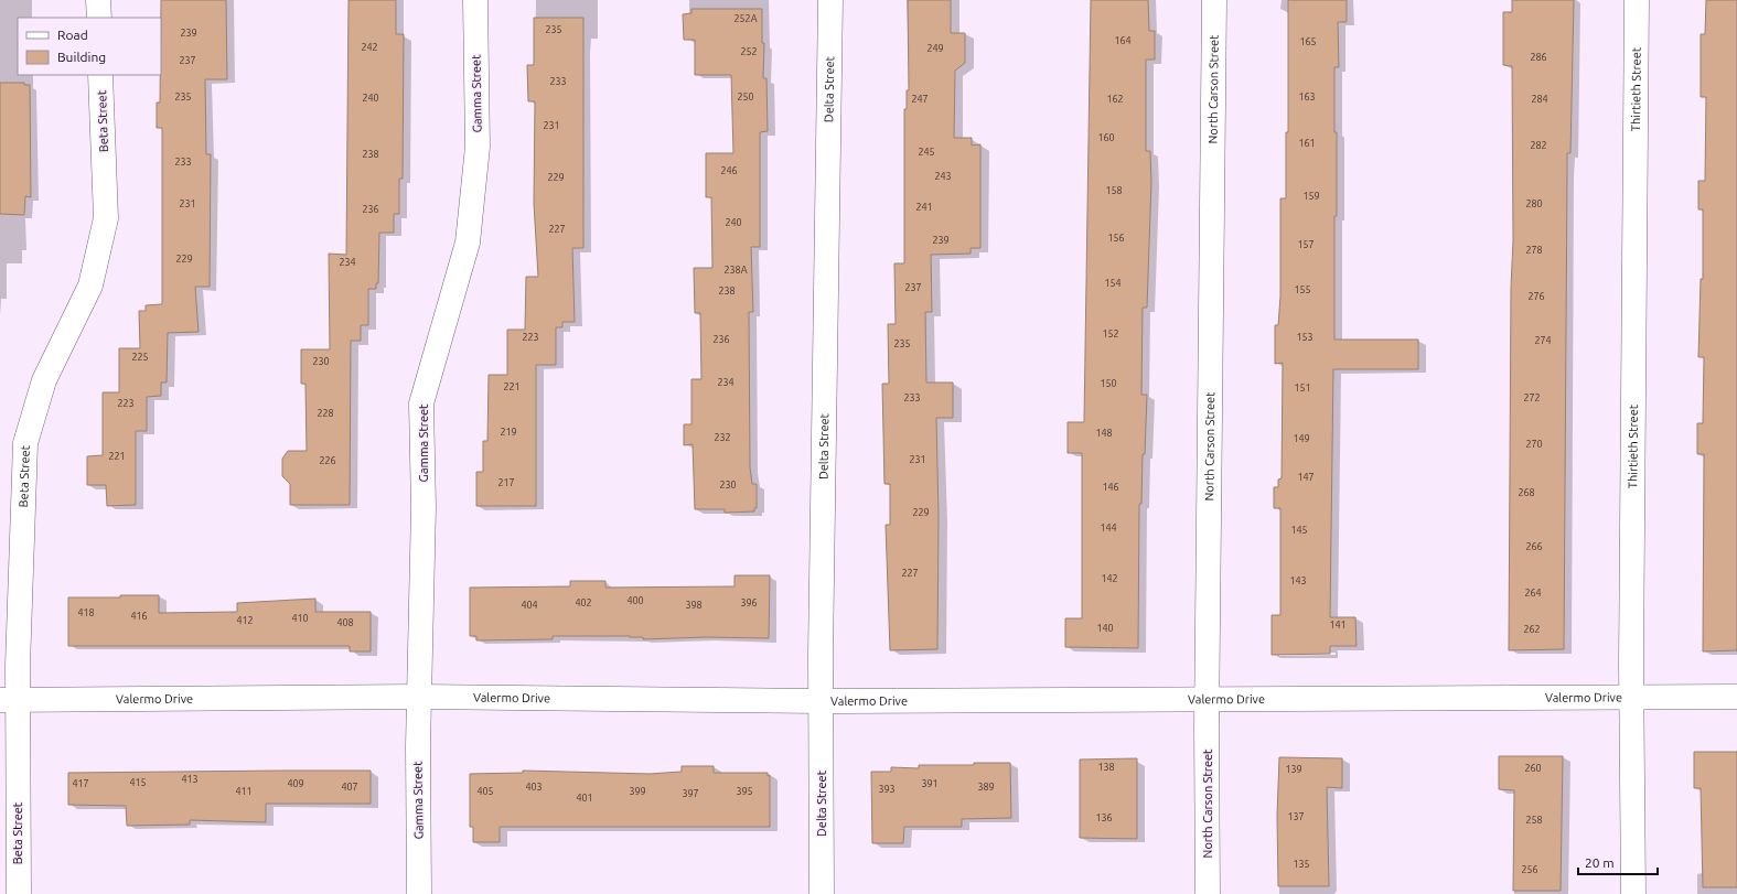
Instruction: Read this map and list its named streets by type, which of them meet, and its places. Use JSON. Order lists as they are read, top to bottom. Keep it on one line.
{"streets":{"street":["Delta Street","North Carson Street","Thirtieth Street","Gamma Street","Beta Street","Valermo Drive"]},"crossings":[["Delta Street","Valermo Drive"],["North Carson Street","Valermo Drive"],["Thirtieth Street","Valermo Drive"],["Gamma Street","Valermo Drive"],["Beta Street","Valermo Drive"]],"house_numbers":["252A","235","239","164","165","242","249","252","286","237","233","235","250","163","240","247","162","284","231","160","161","282","245","238","233","246","243","229","158","159","231","280","241","236","240","227","156","239","157","278","229","234","238A","154","237","155","238","276","152","223","153","236","274","235","225","230","234","150","221","151","233","272","223","228","219","148","232","149","270","221","231","226","147","217","230","146","268","229","144","145","266","227","142","143","264","400","402","396","404","398","418","416","410","412","408","141","140","262","138","260","139","413","415","417","409","391","407","403","389","393","411","405","399","395","397","401","137","136","258","135","256"],"legend":["Road","Building"],"scale_bar":"20 m"}
